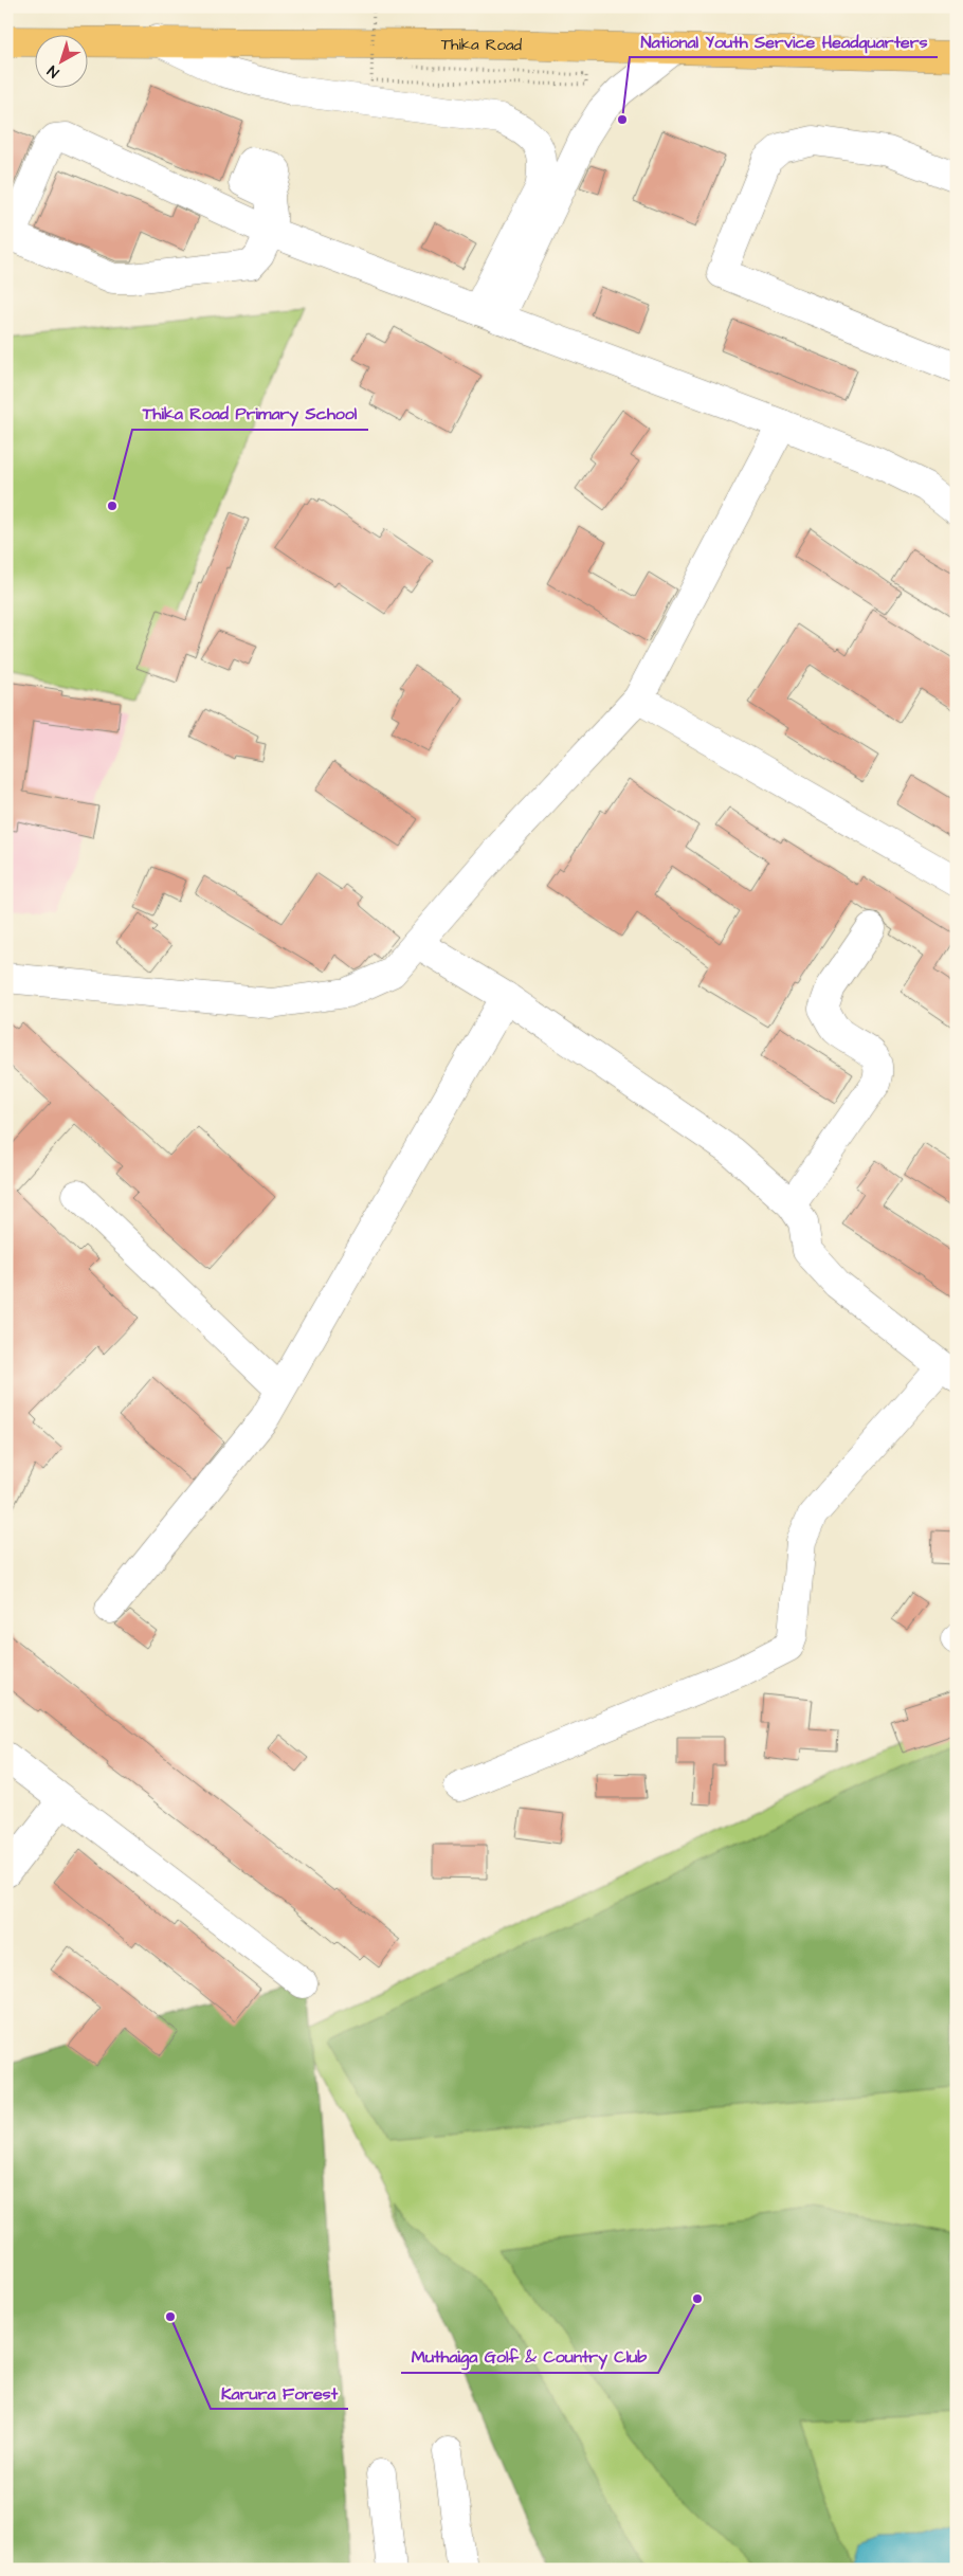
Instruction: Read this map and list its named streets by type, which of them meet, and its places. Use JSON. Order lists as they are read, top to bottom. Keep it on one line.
{"streets":{"main road":["Thika Road"]},"places":["National Youth Service Headquarters","Thika Road Primary School","Muthaiga Golf & Country Club","Karura Forest"],"north":"bottom left"}
